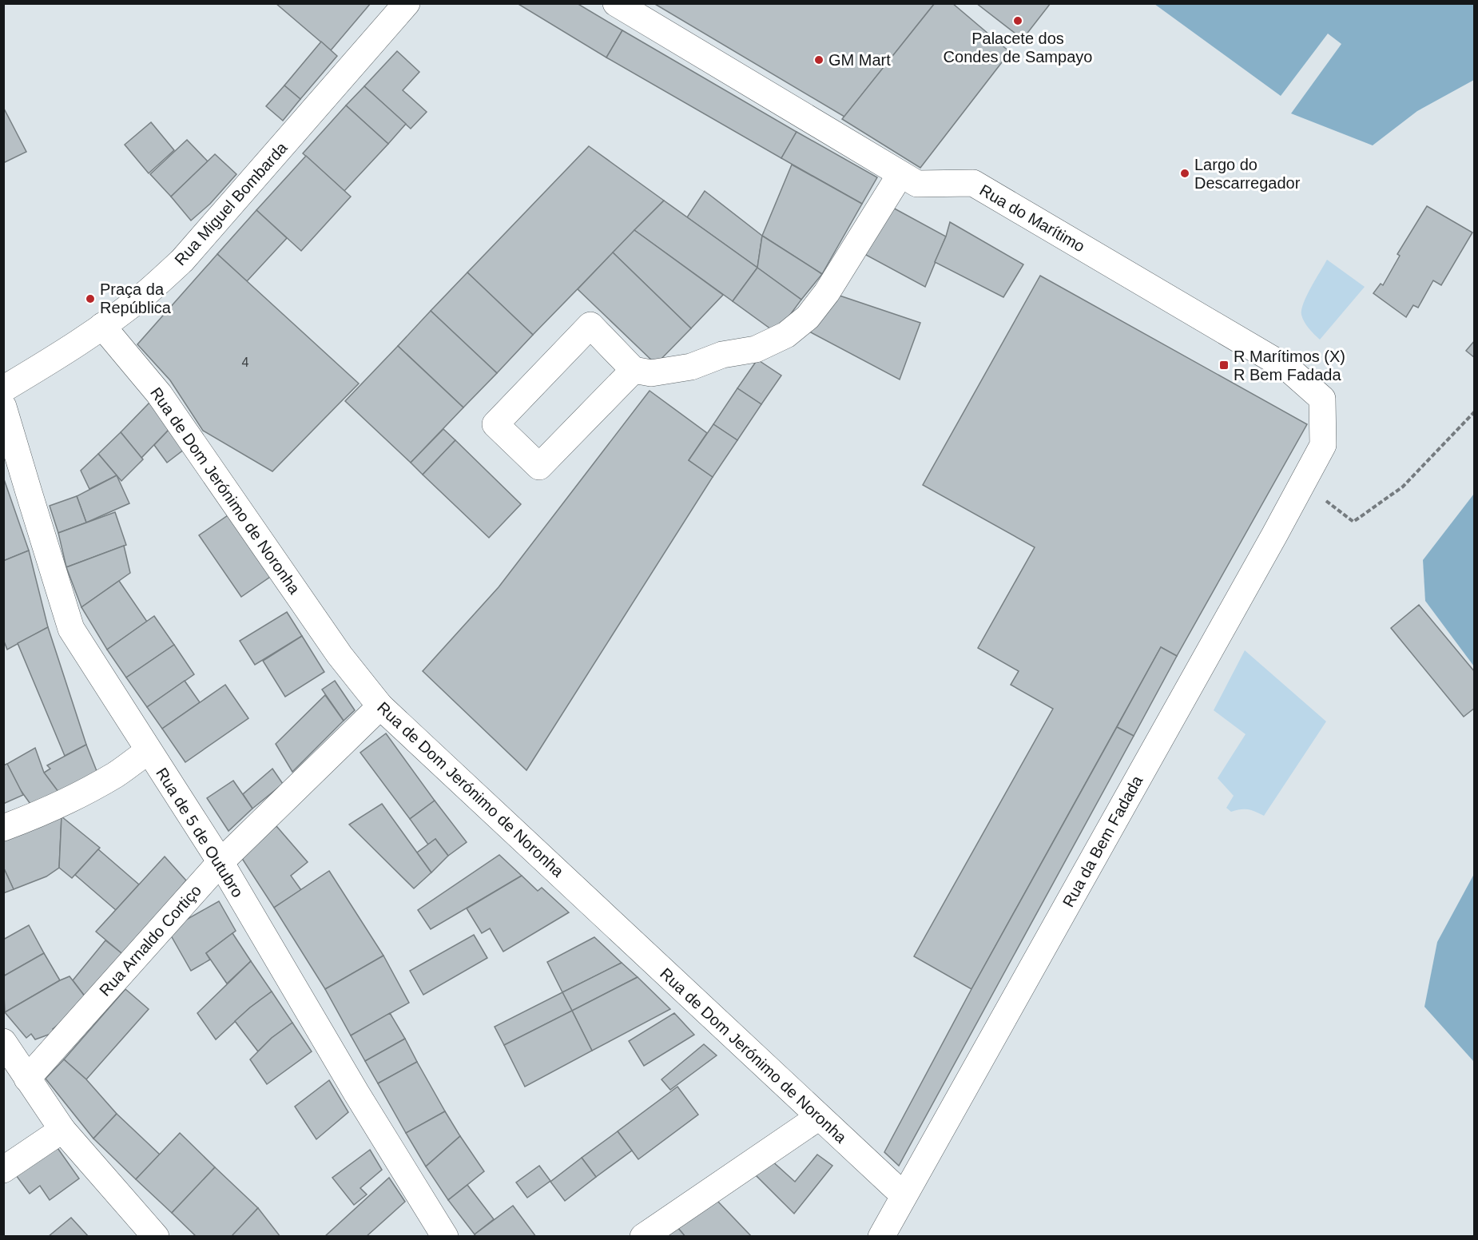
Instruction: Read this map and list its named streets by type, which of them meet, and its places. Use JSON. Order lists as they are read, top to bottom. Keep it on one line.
{"streets":{"street":["Rua Miguel Bombarda","Rua do Marítimo","Rua de Dom Jerónimo de Noronha","Rua de 5 de Outubro","Rua da Bem Fadada","Rua Arnaldo Cortiço"]},"crossings":[["Rua Miguel Bombarda","Rua de Dom Jerónimo de Noronha"],["Rua do Marítimo","Rua da Bem Fadada"],["Rua de Dom Jerónimo de Noronha","Rua da Bem Fadada"],["Rua de Dom Jerónimo de Noronha","Rua Arnaldo Cortiço"],["Rua de 5 de Outubro","Rua Arnaldo Cortiço"]],"places":{"other":["Palacete dos Condes de Sampayo","GM Mart","Largo do Descarregador","Praça da República"],"transit":["R Marítimos (X) R Bem Fadada"]},"house_numbers":["4"]}
